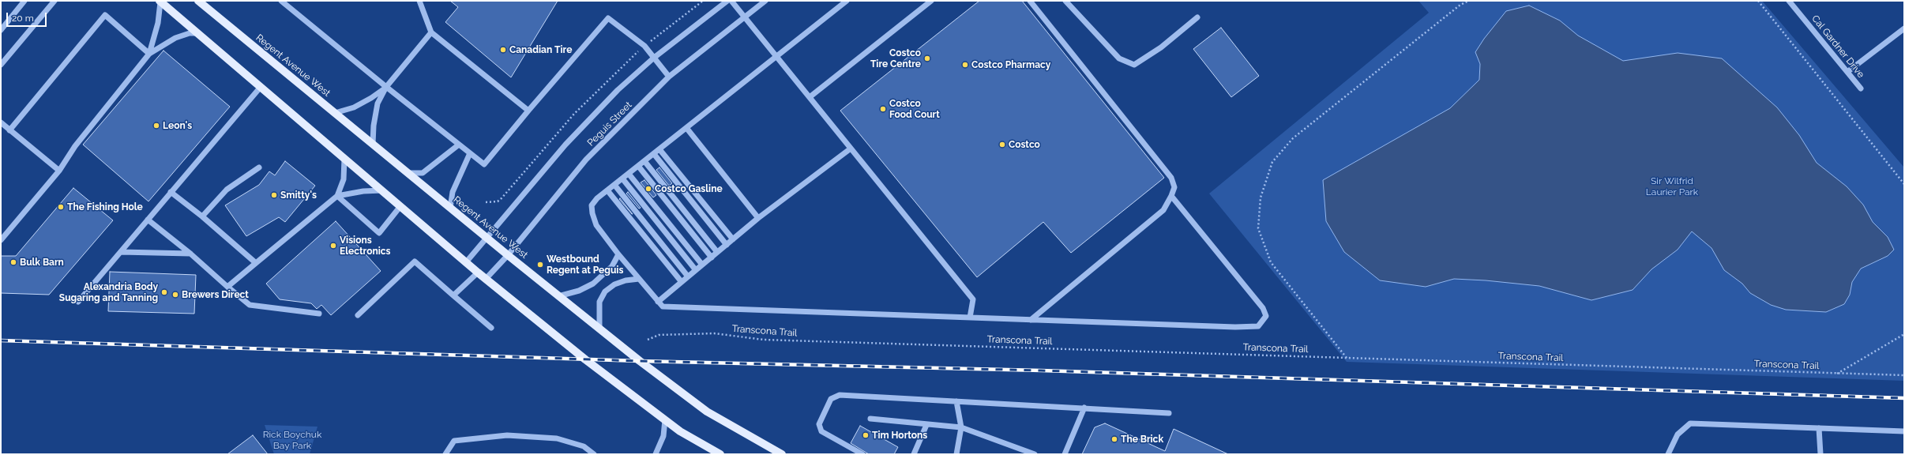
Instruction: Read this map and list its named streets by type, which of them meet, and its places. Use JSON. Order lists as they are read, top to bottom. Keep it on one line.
{"streets":{"main road":["Regent Avenue West"],"street":["Cal Gardner Drive","Peguis Street"],"path":["Transcona Trail"]},"crossings":[["Regent Avenue West","Peguis Street"]],"parks":["Sir Wilfrid Laurier Park","Rick Boychuk Bay Park"],"places":["Canadian Tire","Costco Tire Centre","Costco Pharmacy","Costco Food Court","Leon's","Costco","Costco Gasline","Smitty's","The Fishing Hole","Visions Electronics","Bulk Barn","Westbound Regent at Peguis","Alexandria Body Sugaring and Tanning","Brewers Direct","Tim Hortons","The Brick"],"scale_bar":"20 m"}
